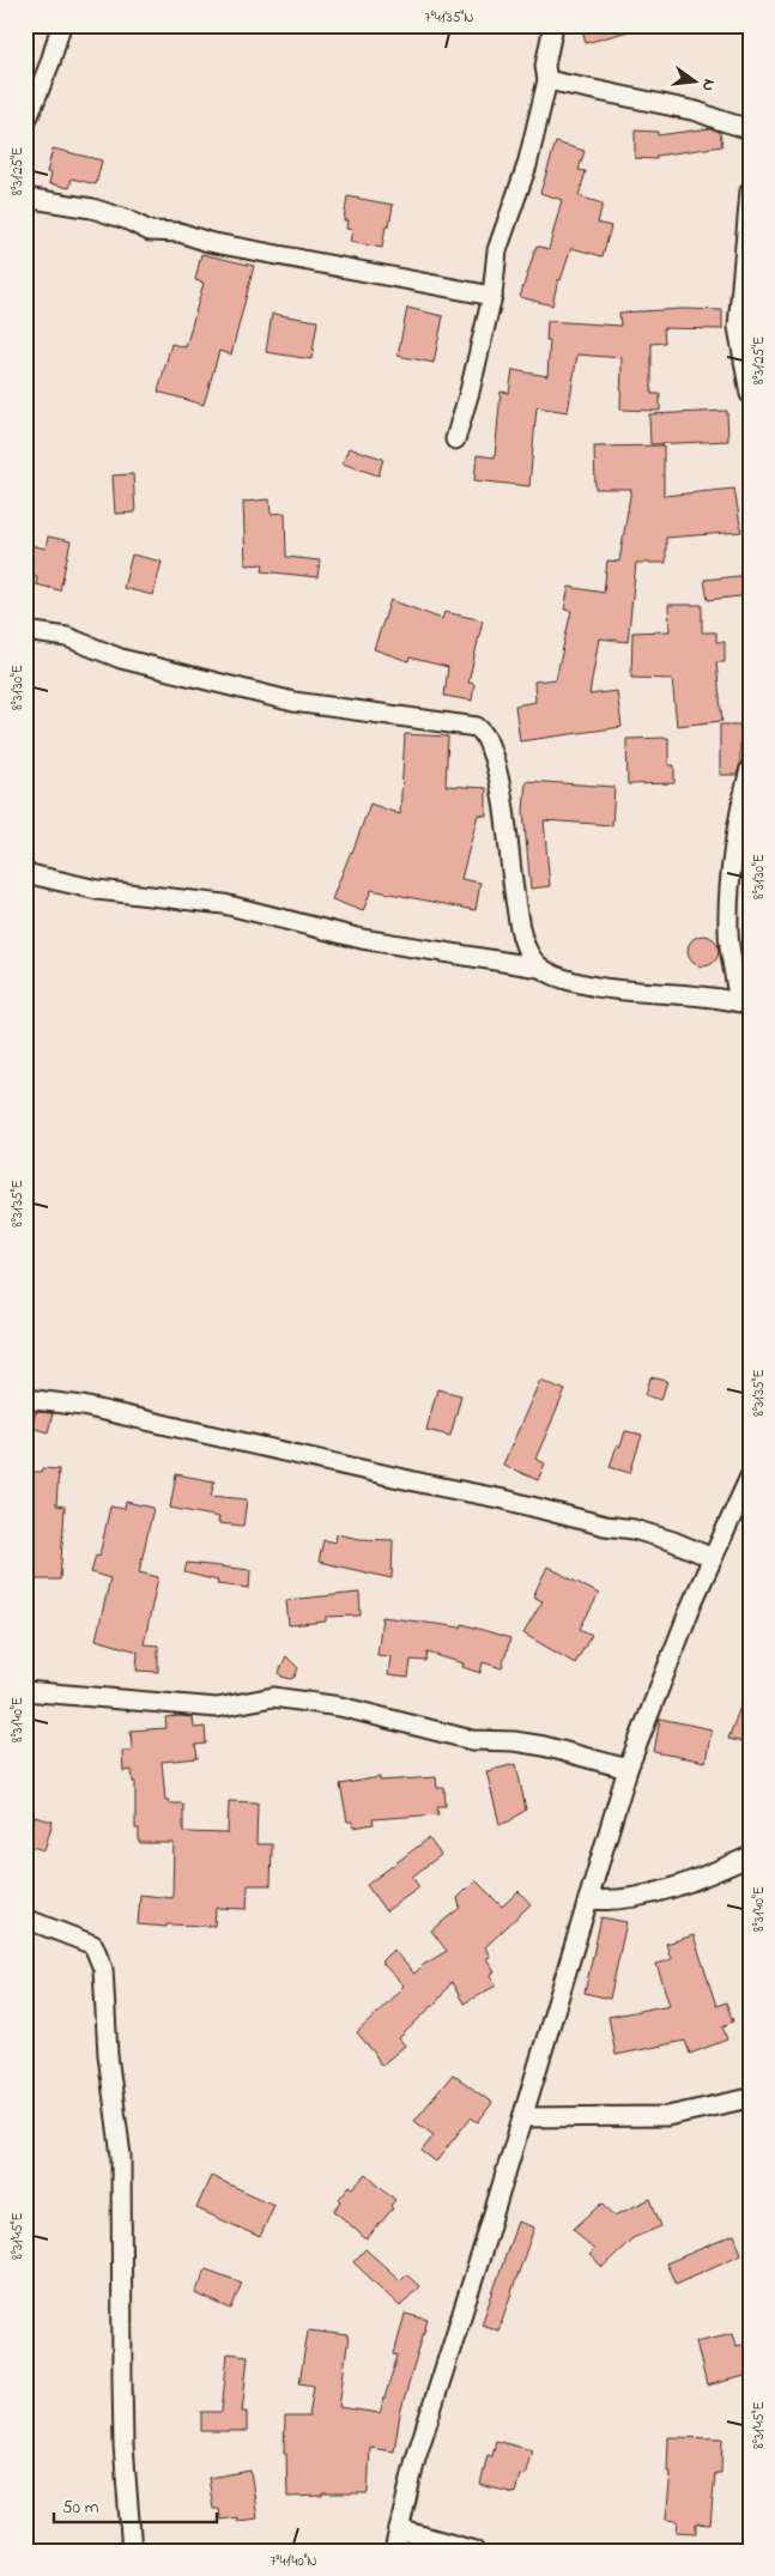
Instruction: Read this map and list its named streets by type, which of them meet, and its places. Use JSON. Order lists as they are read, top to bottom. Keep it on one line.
{"scale_bar":"50 m","north":"right","coordinates":["7°41'35\"N","8°31'25\"E","8°31'30\"E","8°31'35\"E","8°31'40\"E","8°31'45\"E","7°41'40\"N"]}
